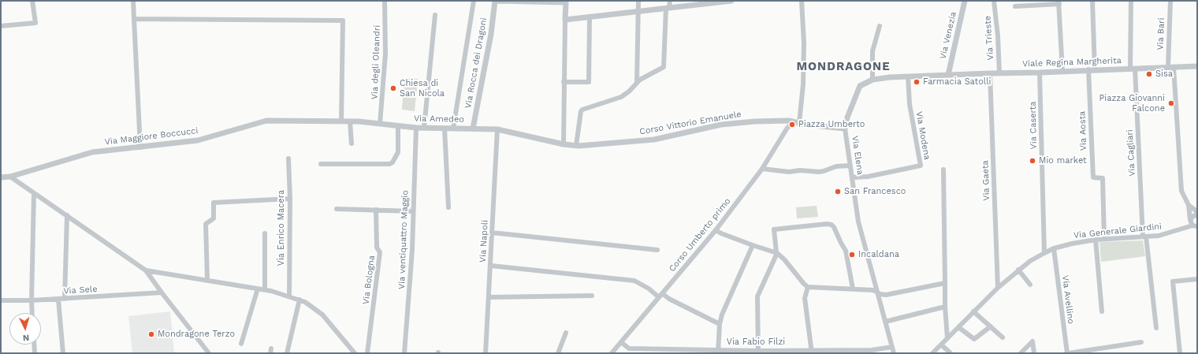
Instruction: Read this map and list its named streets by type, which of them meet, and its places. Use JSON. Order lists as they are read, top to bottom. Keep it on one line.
{"streets":{"street":["Via Bari","Via Venezia","Via Trieste","Via degli Oleandri","Viale Regina Margherita","Via Rocca dei Dragoni","Via Amedeo","Corso Vittorio Emanuele","Via Caserta","Via Aosta","Via Modena","Via Maggiore Boccucci","Via Cagliari","Via Elena","Via Gaeta","Via Enrico Macera","Via Generale Giardini","Corso Umberto primo","Via ventiquattro Maggio","Via Napoli","Via Bologna","Via Sele","Via Avellino","Via Fabio Filzi"]},"crossings":[["Via Bari","Viale Regina Margherita"],["Via Venezia","Viale Regina Margherita"],["Via Venezia","Via Elena"],["Via Trieste","Viale Regina Margherita"],["Via degli Oleandri","Via Amedeo"],["Via degli Oleandri","Via Maggiore Boccucci"],["Viale Regina Margherita","Via Caserta"],["Viale Regina Margherita","Via Aosta"],["Viale Regina Margherita","Via Cagliari"],["Viale Regina Margherita","Via Elena"],["Viale Regina Margherita","Via Gaeta"],["Via Rocca dei Dragoni","Via Amedeo"],["Via Amedeo","Corso Vittorio Emanuele"],["Via Amedeo","Via Maggiore Boccucci"],["Via Amedeo","Via ventiquattro Maggio"],["Via Amedeo","Via Napoli"],["Corso Vittorio Emanuele","Via Elena"],["Corso Vittorio Emanuele","Corso Umberto primo"],["Corso Vittorio Emanuele","Via Napoli"],["Via Caserta","Via Generale Giardini"],["Via Aosta","Via Generale Giardini"],["Via Modena","Via Elena"],["Via Cagliari","Via Generale Giardini"],["Via Elena","Via Fabio Filzi"],["Via Gaeta","Via Generale Giardini"],["Via Generale Giardini","Via Avellino"],["Corso Umberto primo","Via Fabio Filzi"]],"districts":["MONDRAGONE"],"places":["Sisa","Farmacia Satolli","Chiesa di San Nicola","Piazza Giovanni Falcone","Piazza Umberto","Mio market","San Francesco","Incaldana","Mondragone Terzo"],"north":"bottom"}
